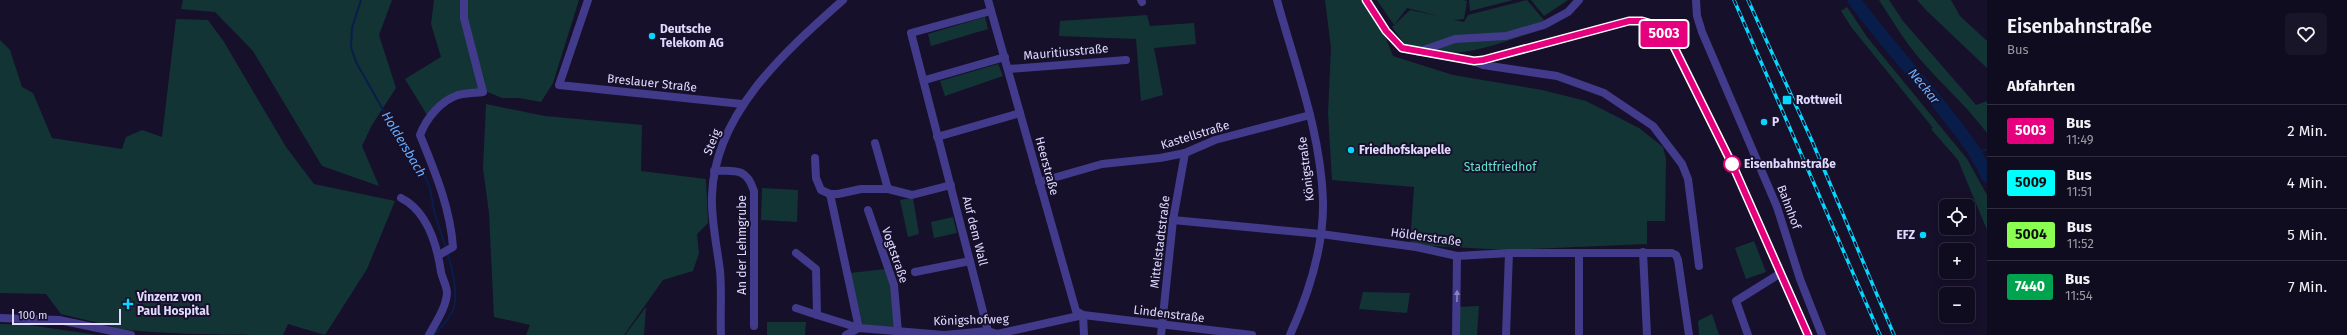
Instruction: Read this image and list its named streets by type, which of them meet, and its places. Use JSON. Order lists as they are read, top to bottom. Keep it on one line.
{"streets":{"street":["Mauritiusstraße","Breslauer Straße","Kastellstraße","Steig","Heerstraße","Königstraße","Bahnhof","Auf dem Wall","Hölderstraße","Mittelstadtstraße","An der Lehmgrube","Vogtstraße","Lindenstraße","Königshofweg"]},"crossings":[["Mauritiusstraße","Heerstraße"],["Breslauer Straße","Steig"],["Kastellstraße","Heerstraße"],["Kastellstraße","Königstraße"],["Kastellstraße","Mittelstadtstraße"],["Steig","An der Lehmgrube"],["Heerstraße","Auf dem Wall"],["Heerstraße","Lindenstraße"],["Heerstraße","Königshofweg"],["Königstraße","Hölderstraße"],["Auf dem Wall","Königshofweg"],["Hölderstraße","Mittelstadtstraße"],["Mittelstadtstraße","Lindenstraße"],["Vogtstraße","Königshofweg"],["Lindenstraße","Königshofweg"]],"water":["Neckar","Holdersbach"],"parks":["Stadtfriedhof"],"places":{"other":["Deutsche Telekom AG","P","Friedhofskapelle","Eisenbahnstraße","EFZ"],"transit":["Rottweil"],"health":["Vinzenz von Paul Hospital"]},"lines":["bus line 5003"],"scale_bar":"100 m","page":{"on_map":"5003","heading":[["Eisenbahnstraße","Bus"],"Abfahrten"],"list":[{"mark":"5003","name":"Bus","note":"11:49","value":"2 Min."},{"mark":"5009","name":"Bus","note":"11:51","value":"4 Min."},{"mark":"5004","name":"Bus","note":"11:52","value":"5 Min."},{"mark":"7440","name":"Bus","note":"11:54","value":"7 Min."}],"map_buttons":["+","−"],"scale":"100 m"}}
